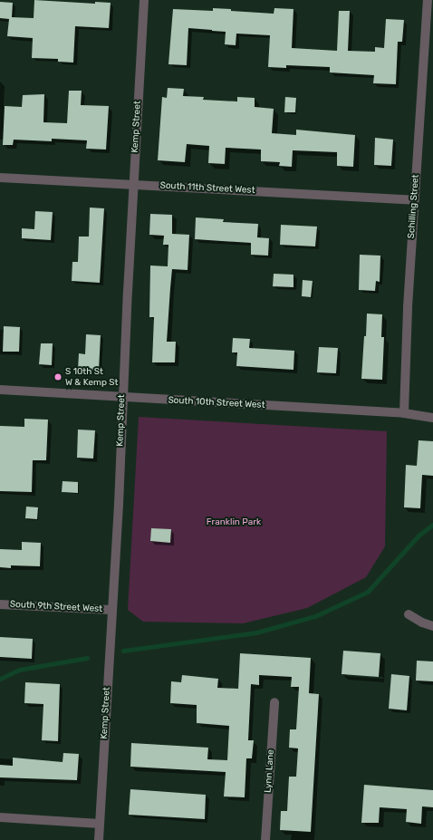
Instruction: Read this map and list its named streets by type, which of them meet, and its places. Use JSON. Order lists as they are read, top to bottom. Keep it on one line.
{"streets":{"street":["Kemp Street","South 11th Street West","Schilling Street","South 10th Street West","South 9th Street West","Lynn Lane"]},"crossings":[["Kemp Street","South 11th Street West"],["Kemp Street","South 10th Street West"],["Kemp Street","South 9th Street West"],["South 11th Street West","Schilling Street"],["Schilling Street","South 10th Street West"]],"parks":["Franklin Park"],"places":["S 10th St W & Kemp St"]}
